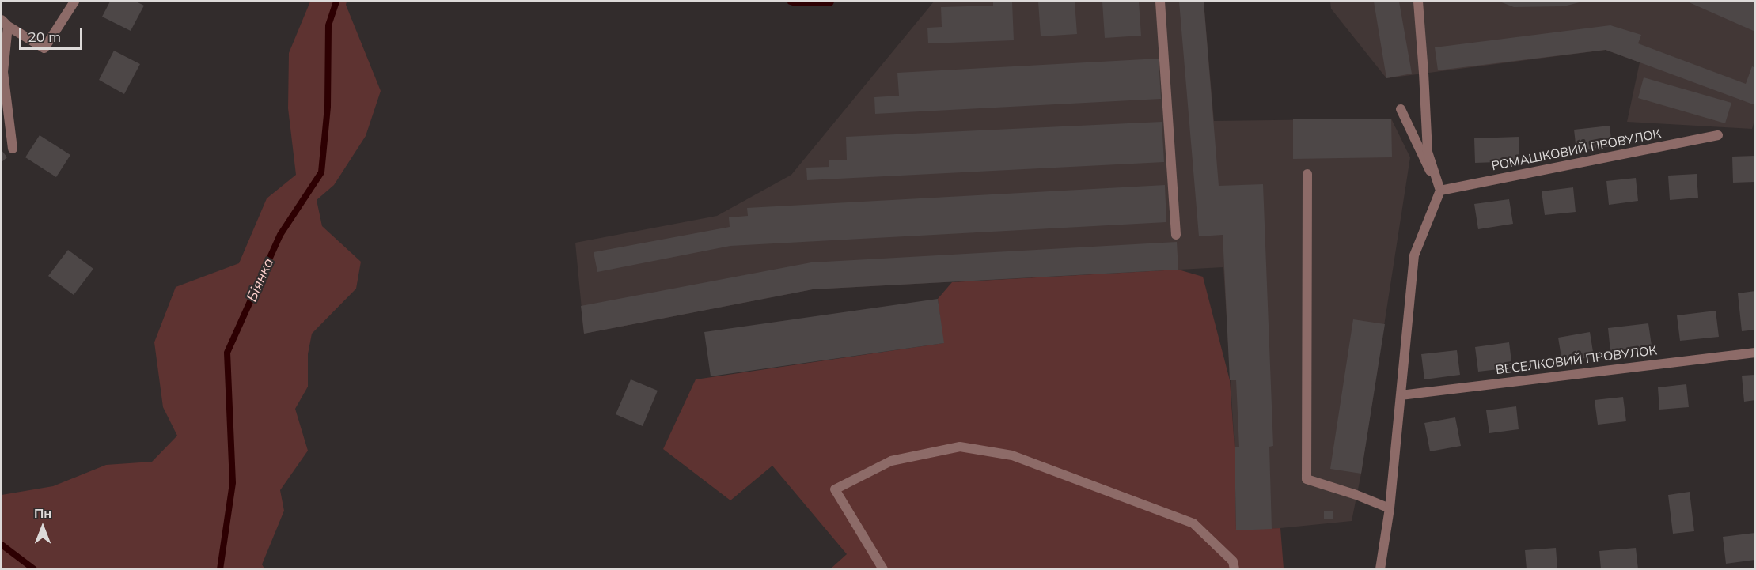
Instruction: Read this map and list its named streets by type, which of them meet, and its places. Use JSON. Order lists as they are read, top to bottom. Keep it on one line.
{"streets":{"street":["РОМАШКОВИЙ ПРОВУЛОК","ВЕСЕЛКОВИЙ ПРОВУЛОК"]},"water":["Біянка"],"scale_bar":"20 m","north":"top"}
